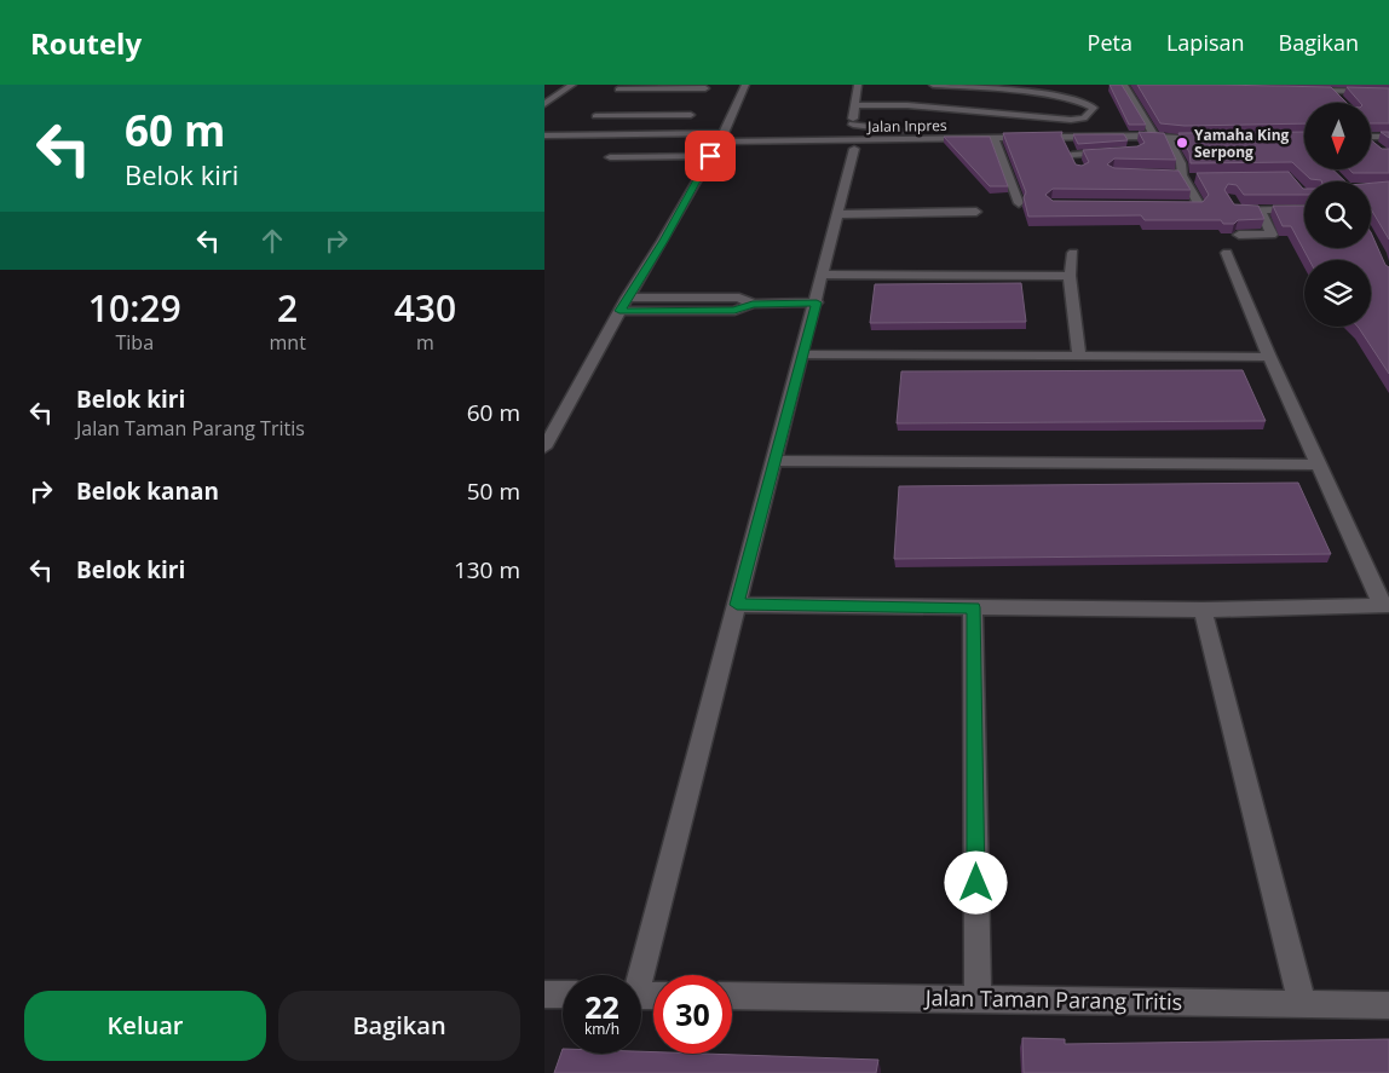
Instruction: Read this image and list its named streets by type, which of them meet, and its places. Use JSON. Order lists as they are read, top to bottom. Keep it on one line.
{"streets":{"street":["Jalan Inpres","Jalan Taman Parang Tritis"]},"places":["Yamaha King Serpong"],"north":"bottom","page":{"header":"Routely","nav":["Peta","Lapisan","Bagikan"],"turn":["60 m","Belok kiri"],"eta":["10:29","Tiba","2","mnt","430","m"],"list":[{"name":"Belok kiri","note":"Jalan Taman Parang Tritis","value":"60 m"},{"name":"Belok kanan","value":"50 m"},{"name":"Belok kiri","value":"130 m"}],"speed":"22 km/h","limit":"30","buttons":["Keluar","Bagikan"]}}
